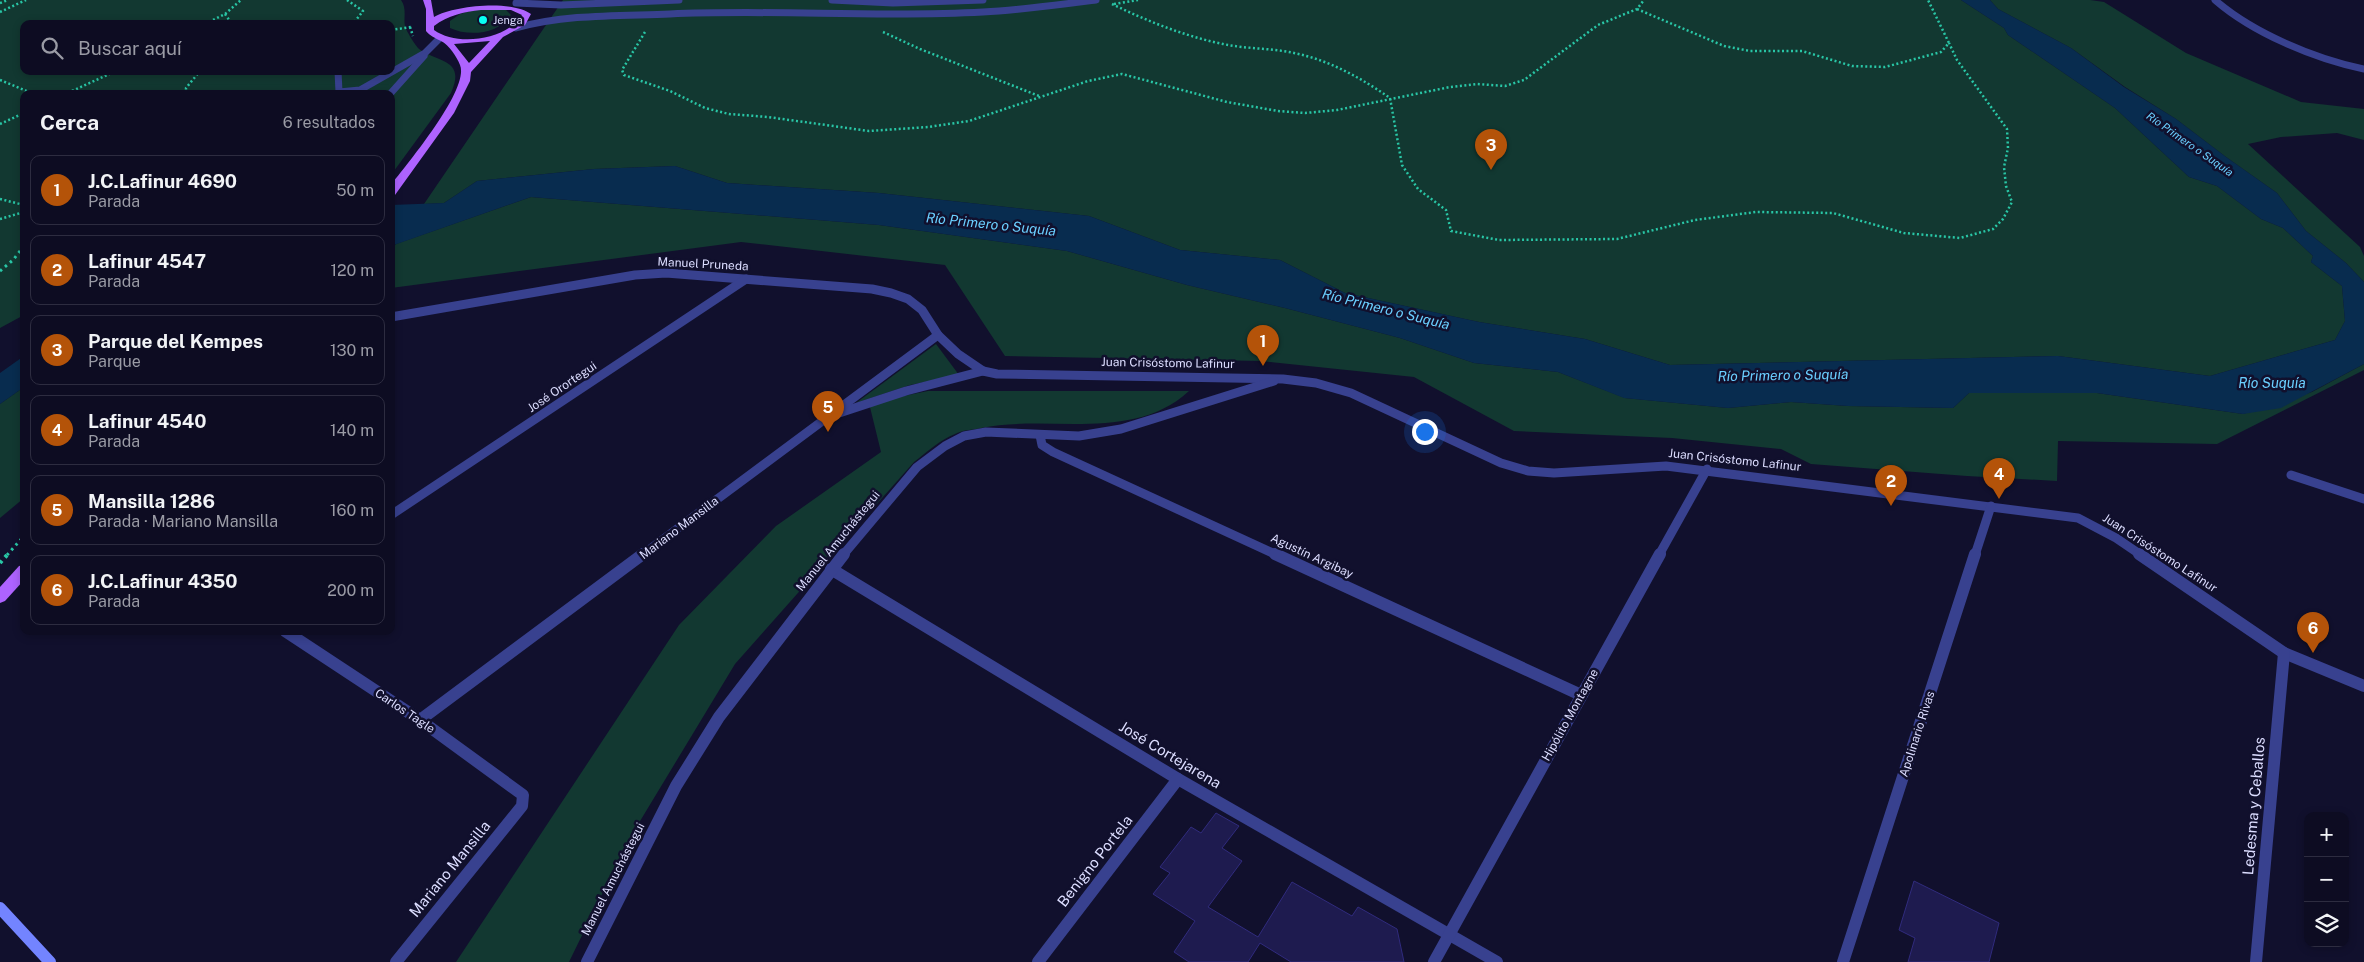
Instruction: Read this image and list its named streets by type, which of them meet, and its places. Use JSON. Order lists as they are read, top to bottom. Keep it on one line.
{"streets":{"street":["Manuel Pruneda","Juan Crisóstomo Lafinur","José Orortegui","Mariano Mansilla","Manuel Amuchástegui","Agustín Argibay","Carlos Tagle","Hipólito Montagne","Apolinario Rivas","José Cortejarena","Ledesma y Ceballos","Benigno Portela"]},"crossings":[["Manuel Pruneda","Juan Crisóstomo Lafinur"],["Manuel Pruneda","José Orortegui"],["Manuel Pruneda","Mariano Mansilla"],["Juan Crisóstomo Lafinur","Manuel Amuchástegui"],["Juan Crisóstomo Lafinur","Hipólito Montagne"],["Juan Crisóstomo Lafinur","Apolinario Rivas"],["Juan Crisóstomo Lafinur","Ledesma y Ceballos"],["Mariano Mansilla","Carlos Tagle"],["Manuel Amuchástegui","Agustín Argibay"],["Manuel Amuchástegui","José Cortejarena"],["Agustín Argibay","Hipólito Montagne"],["Hipólito Montagne","José Cortejarena"],["José Cortejarena","Benigno Portela"]],"water":["Río Primero o Suquía","Río Suquía"],"places":["Jenga"],"page":{"search":"Buscar aquí","heading":["Cerca","6 resultados"],"pins":["3","1","5","4","2","6"],"list":[{"mark":"1","name":"J.C.Lafinur 4690","note":"Parada","value":"50 m"},{"mark":"2","name":"Lafinur 4547","note":"Parada","value":"120 m"},{"mark":"3","name":"Parque del Kempes","note":"Parque","value":"130 m"},{"mark":"4","name":"Lafinur 4540","note":"Parada","value":"140 m"},{"mark":"5","name":"Mansilla 1286","note":"Parada · Mariano Mansilla","value":"160 m"},{"mark":"6","name":"J.C.Lafinur 4350","note":"Parada","value":"200 m"}],"map_buttons":["+","−"]}}
